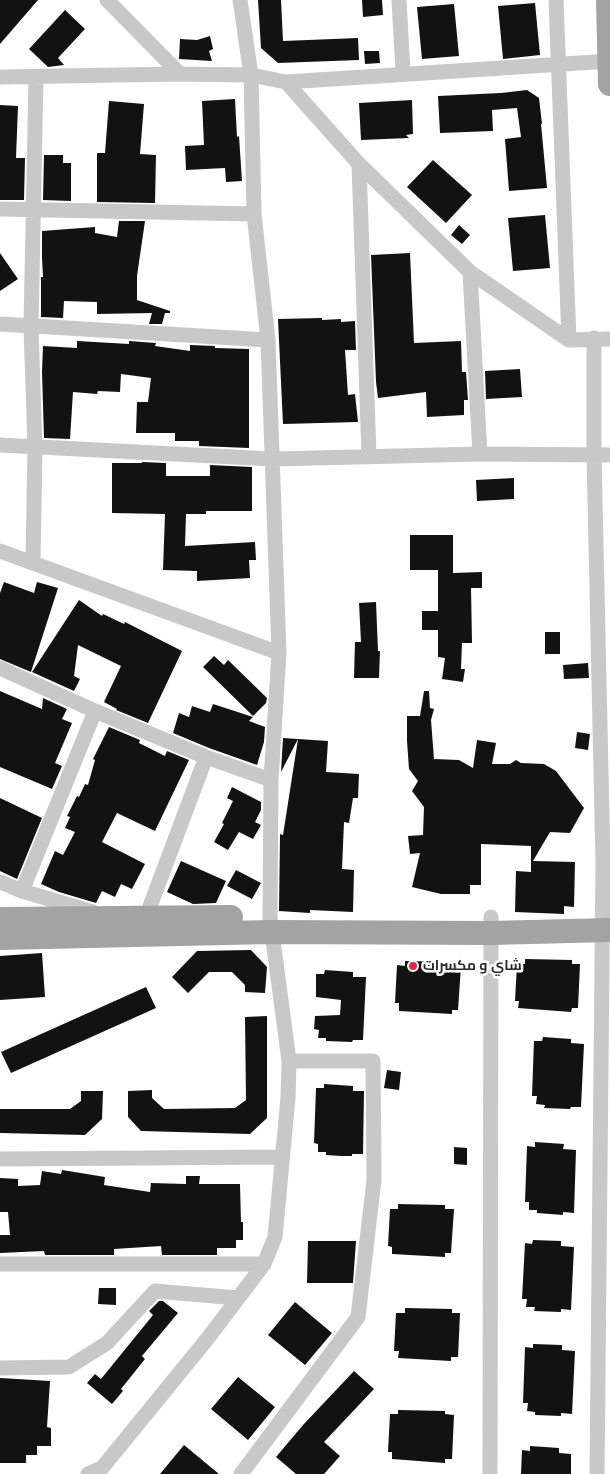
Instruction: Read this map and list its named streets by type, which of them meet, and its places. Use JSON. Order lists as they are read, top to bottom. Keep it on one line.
{"places":["شاي و مكسرات"]}
